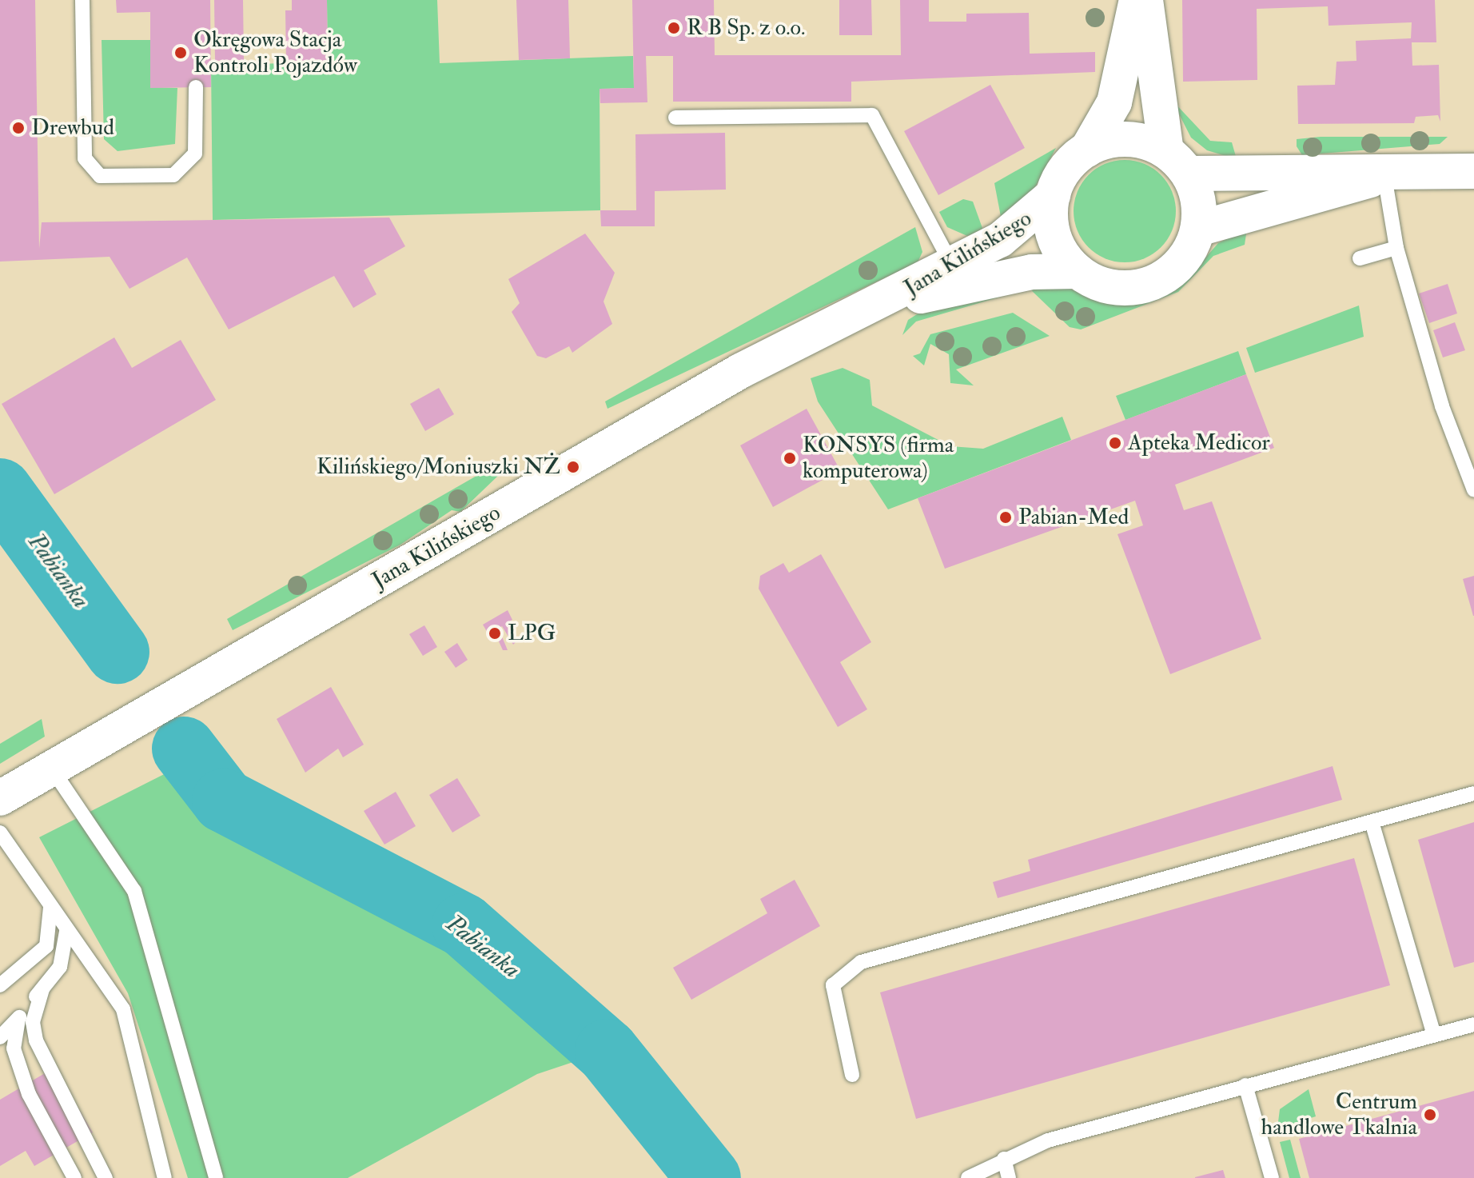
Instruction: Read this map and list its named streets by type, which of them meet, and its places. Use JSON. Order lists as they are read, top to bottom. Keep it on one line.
{"streets":{"main road":["Jana Kilińskiego"]},"water":["Pabianka"],"places":["R B Sp. z o.o.","Okręgowa Stacja Kontroli Pojazdów","Drewbud","Apteka Medicor","KONSYS (firma komputerowa)","Kilińskiego/Moniuszki NŻ","Pabian-Med","LPG","Centrum handlowe Tkalnia"]}
